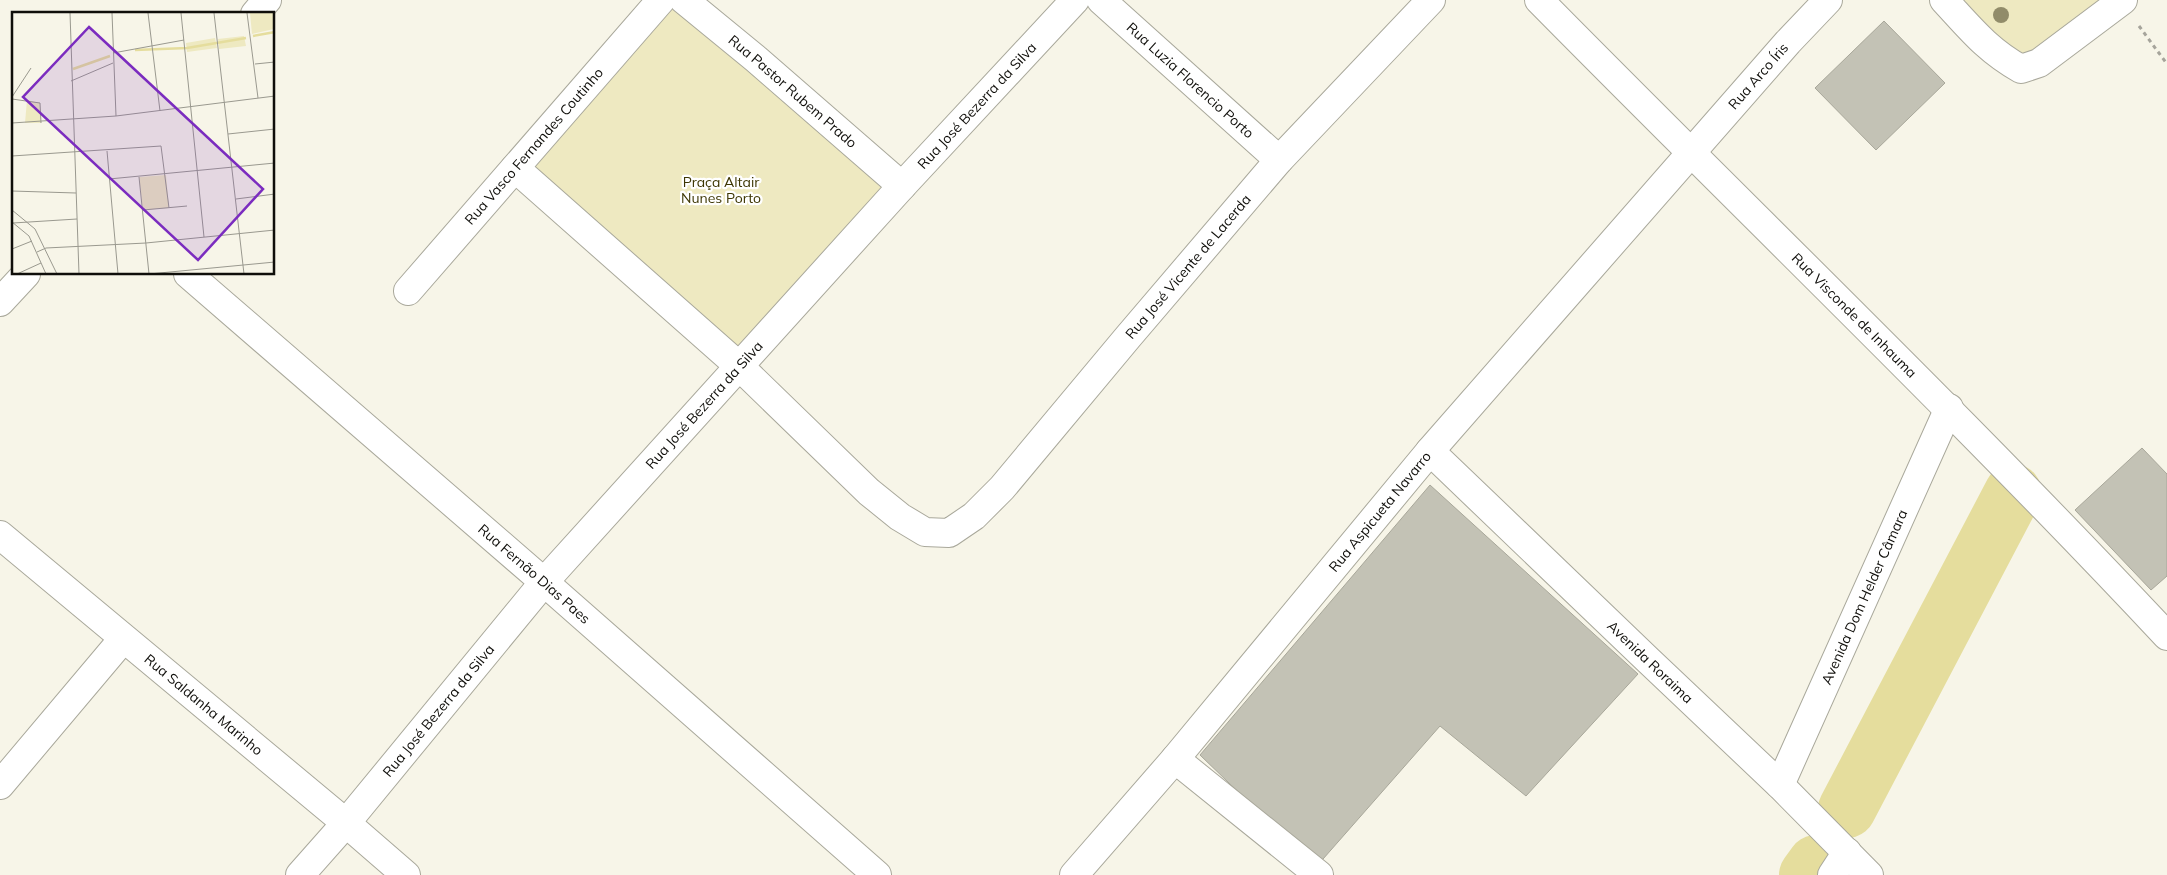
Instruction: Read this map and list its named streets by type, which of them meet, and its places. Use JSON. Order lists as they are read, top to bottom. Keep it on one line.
{"streets":{"street":["Rua Arco Íris","Rua Luzia Florencio Porto","Rua Pastor Rubem Prado","Rua José Bezerra da Silva","Rua Vasco Fernandes Coutinho","Rua José Vicente de Lacerda","Rua Visconde de Inhauma","Rua Aspicueta Navarro","Rua Fernão Dias Paes","Avenida Dom Helder Câmara","Avenida Roraima","Rua Saldanha Marinho"]},"crossings":[["Rua Arco Íris","Rua Visconde de Inhauma"],["Rua Arco Íris","Rua Aspicueta Navarro"],["Rua Luzia Florencio Porto","Rua José Vicente de Lacerda"],["Rua Pastor Rubem Prado","Rua José Bezerra da Silva"],["Rua José Bezerra da Silva","Rua José Vicente de Lacerda"],["Rua José Bezerra da Silva","Rua Fernão Dias Paes"],["Rua José Bezerra da Silva","Rua Saldanha Marinho"],["Rua Visconde de Inhauma","Rua Aspicueta Navarro"],["Rua Visconde de Inhauma","Avenida Dom Helder Câmara"],["Rua Aspicueta Navarro","Avenida Roraima"],["Avenida Dom Helder Câmara","Avenida Roraima"]],"parks":["Praça Altair Nunes Porto"]}
